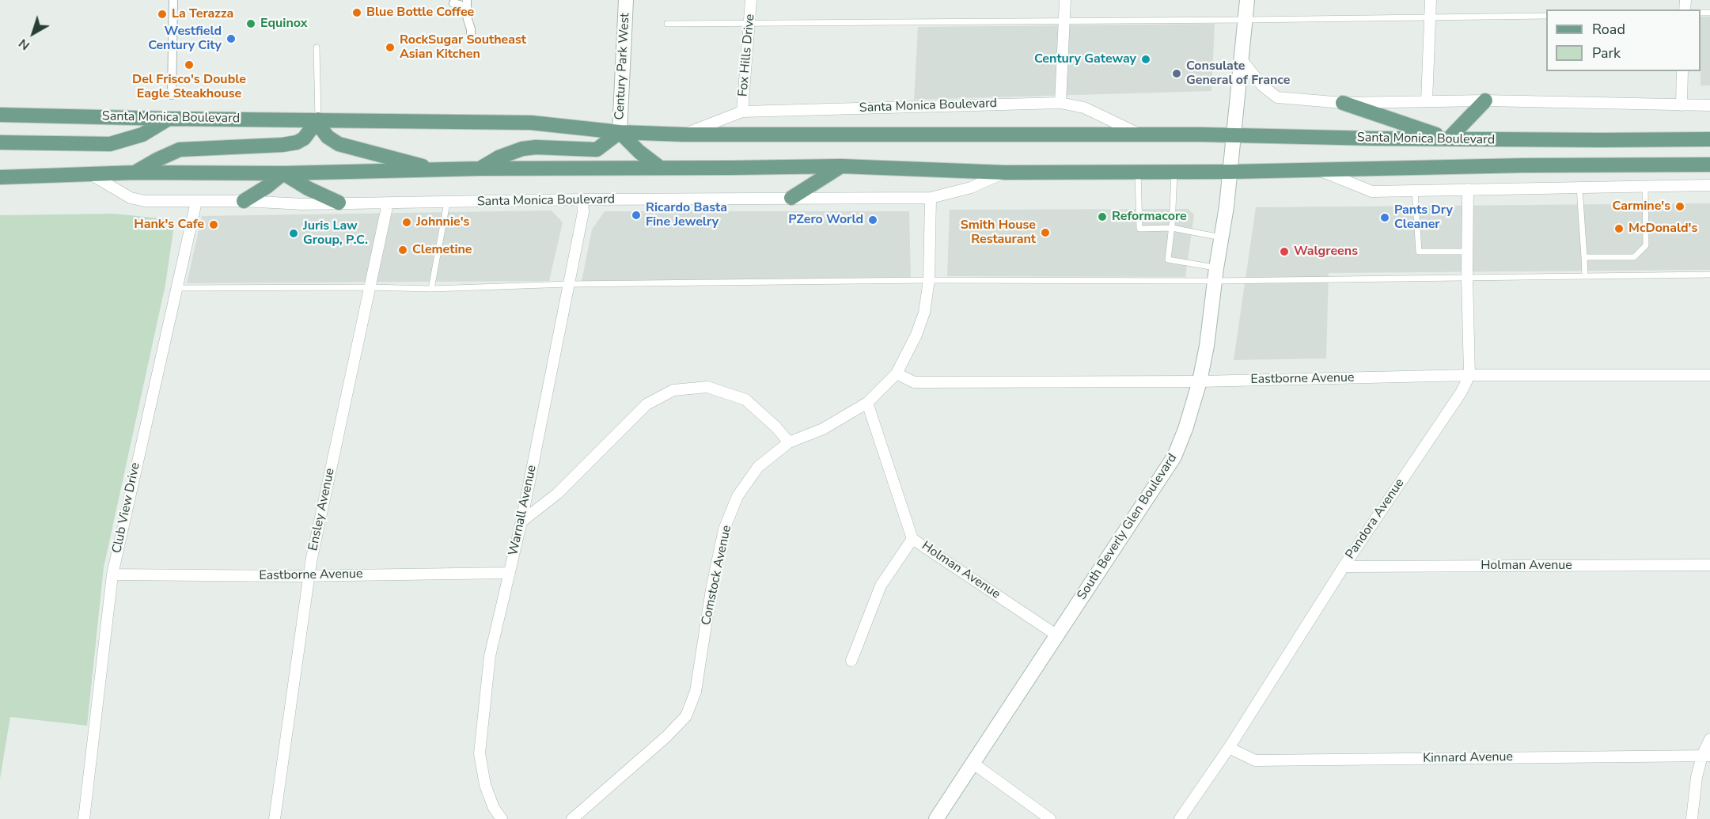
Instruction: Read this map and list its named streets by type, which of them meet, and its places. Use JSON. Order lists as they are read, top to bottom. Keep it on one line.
{"streets":{"main road":["Century Park West","Santa Monica Boulevard","South Beverly Glen Boulevard"],"street":["Fox Hills Drive","Eastborne Avenue","Club View Drive","Ensley Avenue","Warnall Avenue","Pandora Avenue","Holman Avenue","Comstock Avenue","Kinnard Avenue"]},"crossings":[["Fox Hills Drive","Santa Monica Boulevard"],["Century Park West","Santa Monica Boulevard"],["Santa Monica Boulevard","Club View Drive"],["Santa Monica Boulevard","Ensley Avenue"],["Santa Monica Boulevard","Warnall Avenue"],["Santa Monica Boulevard","Pandora Avenue"],["Santa Monica Boulevard","South Beverly Glen Boulevard"],["Santa Monica Boulevard","Comstock Avenue"],["Eastborne Avenue","Club View Drive"],["Eastborne Avenue","Ensley Avenue"],["Eastborne Avenue","Warnall Avenue"],["Eastborne Avenue","Pandora Avenue"],["Eastborne Avenue","South Beverly Glen Boulevard"],["Eastborne Avenue","Comstock Avenue"],["Pandora Avenue","Holman Avenue"],["Pandora Avenue","Kinnard Avenue"],["South Beverly Glen Boulevard","Holman Avenue"],["Holman Avenue","Comstock Avenue"]],"places":["Blue Bottle Coffee","La Terazza","Equinox","Westfield Century City","RockSugar Southeast Asian Kitchen","Century Gateway","Del Frisco's Double Eagle Steakhouse","Consulate General of France","Carmine's","Ricardo Basta Fine Jewelry","Reformacore","Pants Dry Cleaner","PZero World","Johnnie's","Hank's Cafe","McDonald's","Smith House Restaurant","Juris Law Group, P.C.","Clemetine","Walgreens"],"legend":["Road","Park"],"north":"bottom left"}
